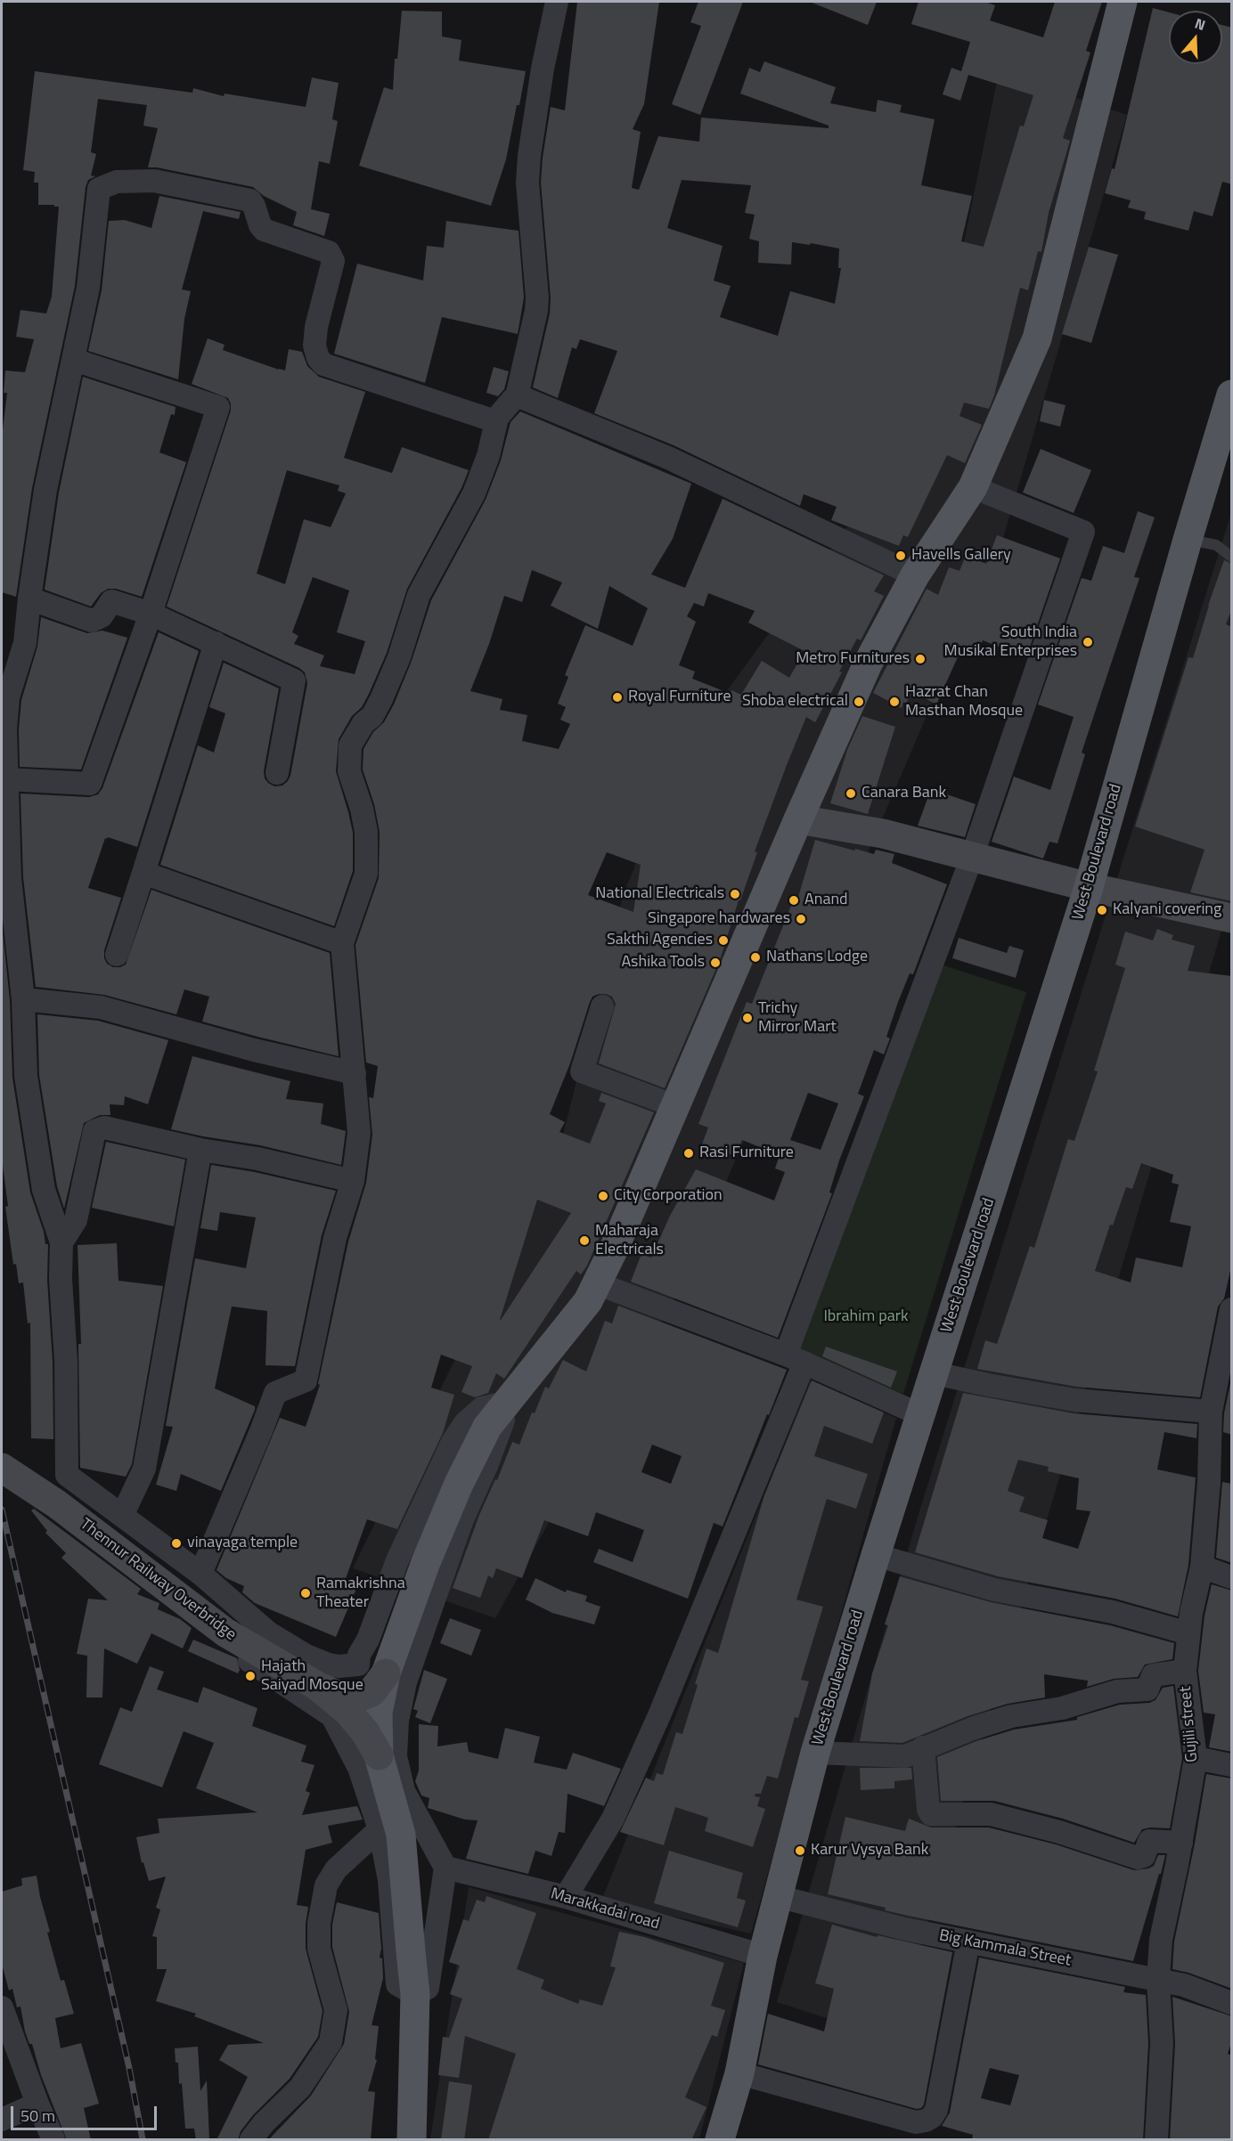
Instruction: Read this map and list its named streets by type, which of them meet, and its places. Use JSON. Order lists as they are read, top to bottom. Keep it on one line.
{"streets":{"main road":["West Boulevard road","Thennur Railway Overbridge"],"street":["Gujili street","Marakkadai road","Big Kammala Street"]},"crossings":[["West Boulevard road","Marakkadai road"],["West Boulevard road","Big Kammala Street"],["Gujili street","Big Kammala Street"]],"parks":["Ibrahim park"],"places":["Havells Gallery","South India Musikal Enterprises","Metro Furnitures","Royal Furniture","Shoba electrical","Hazrat Chan Masthan Mosque","Canara Bank","National Electricals","Anand","Kalyani covering","Singapore hardwares","Sakthi Agencies","Nathans Lodge","Ashika Tools","Trichy Mirror Mart","Rasi Furniture","City Corporation","Maharaja Electricals","vinayaga temple","Ramakrishna Theater","Hajath Saiyad Mosque","Karur Vysya Bank"],"scale_bar":"50 m","north":"top"}
